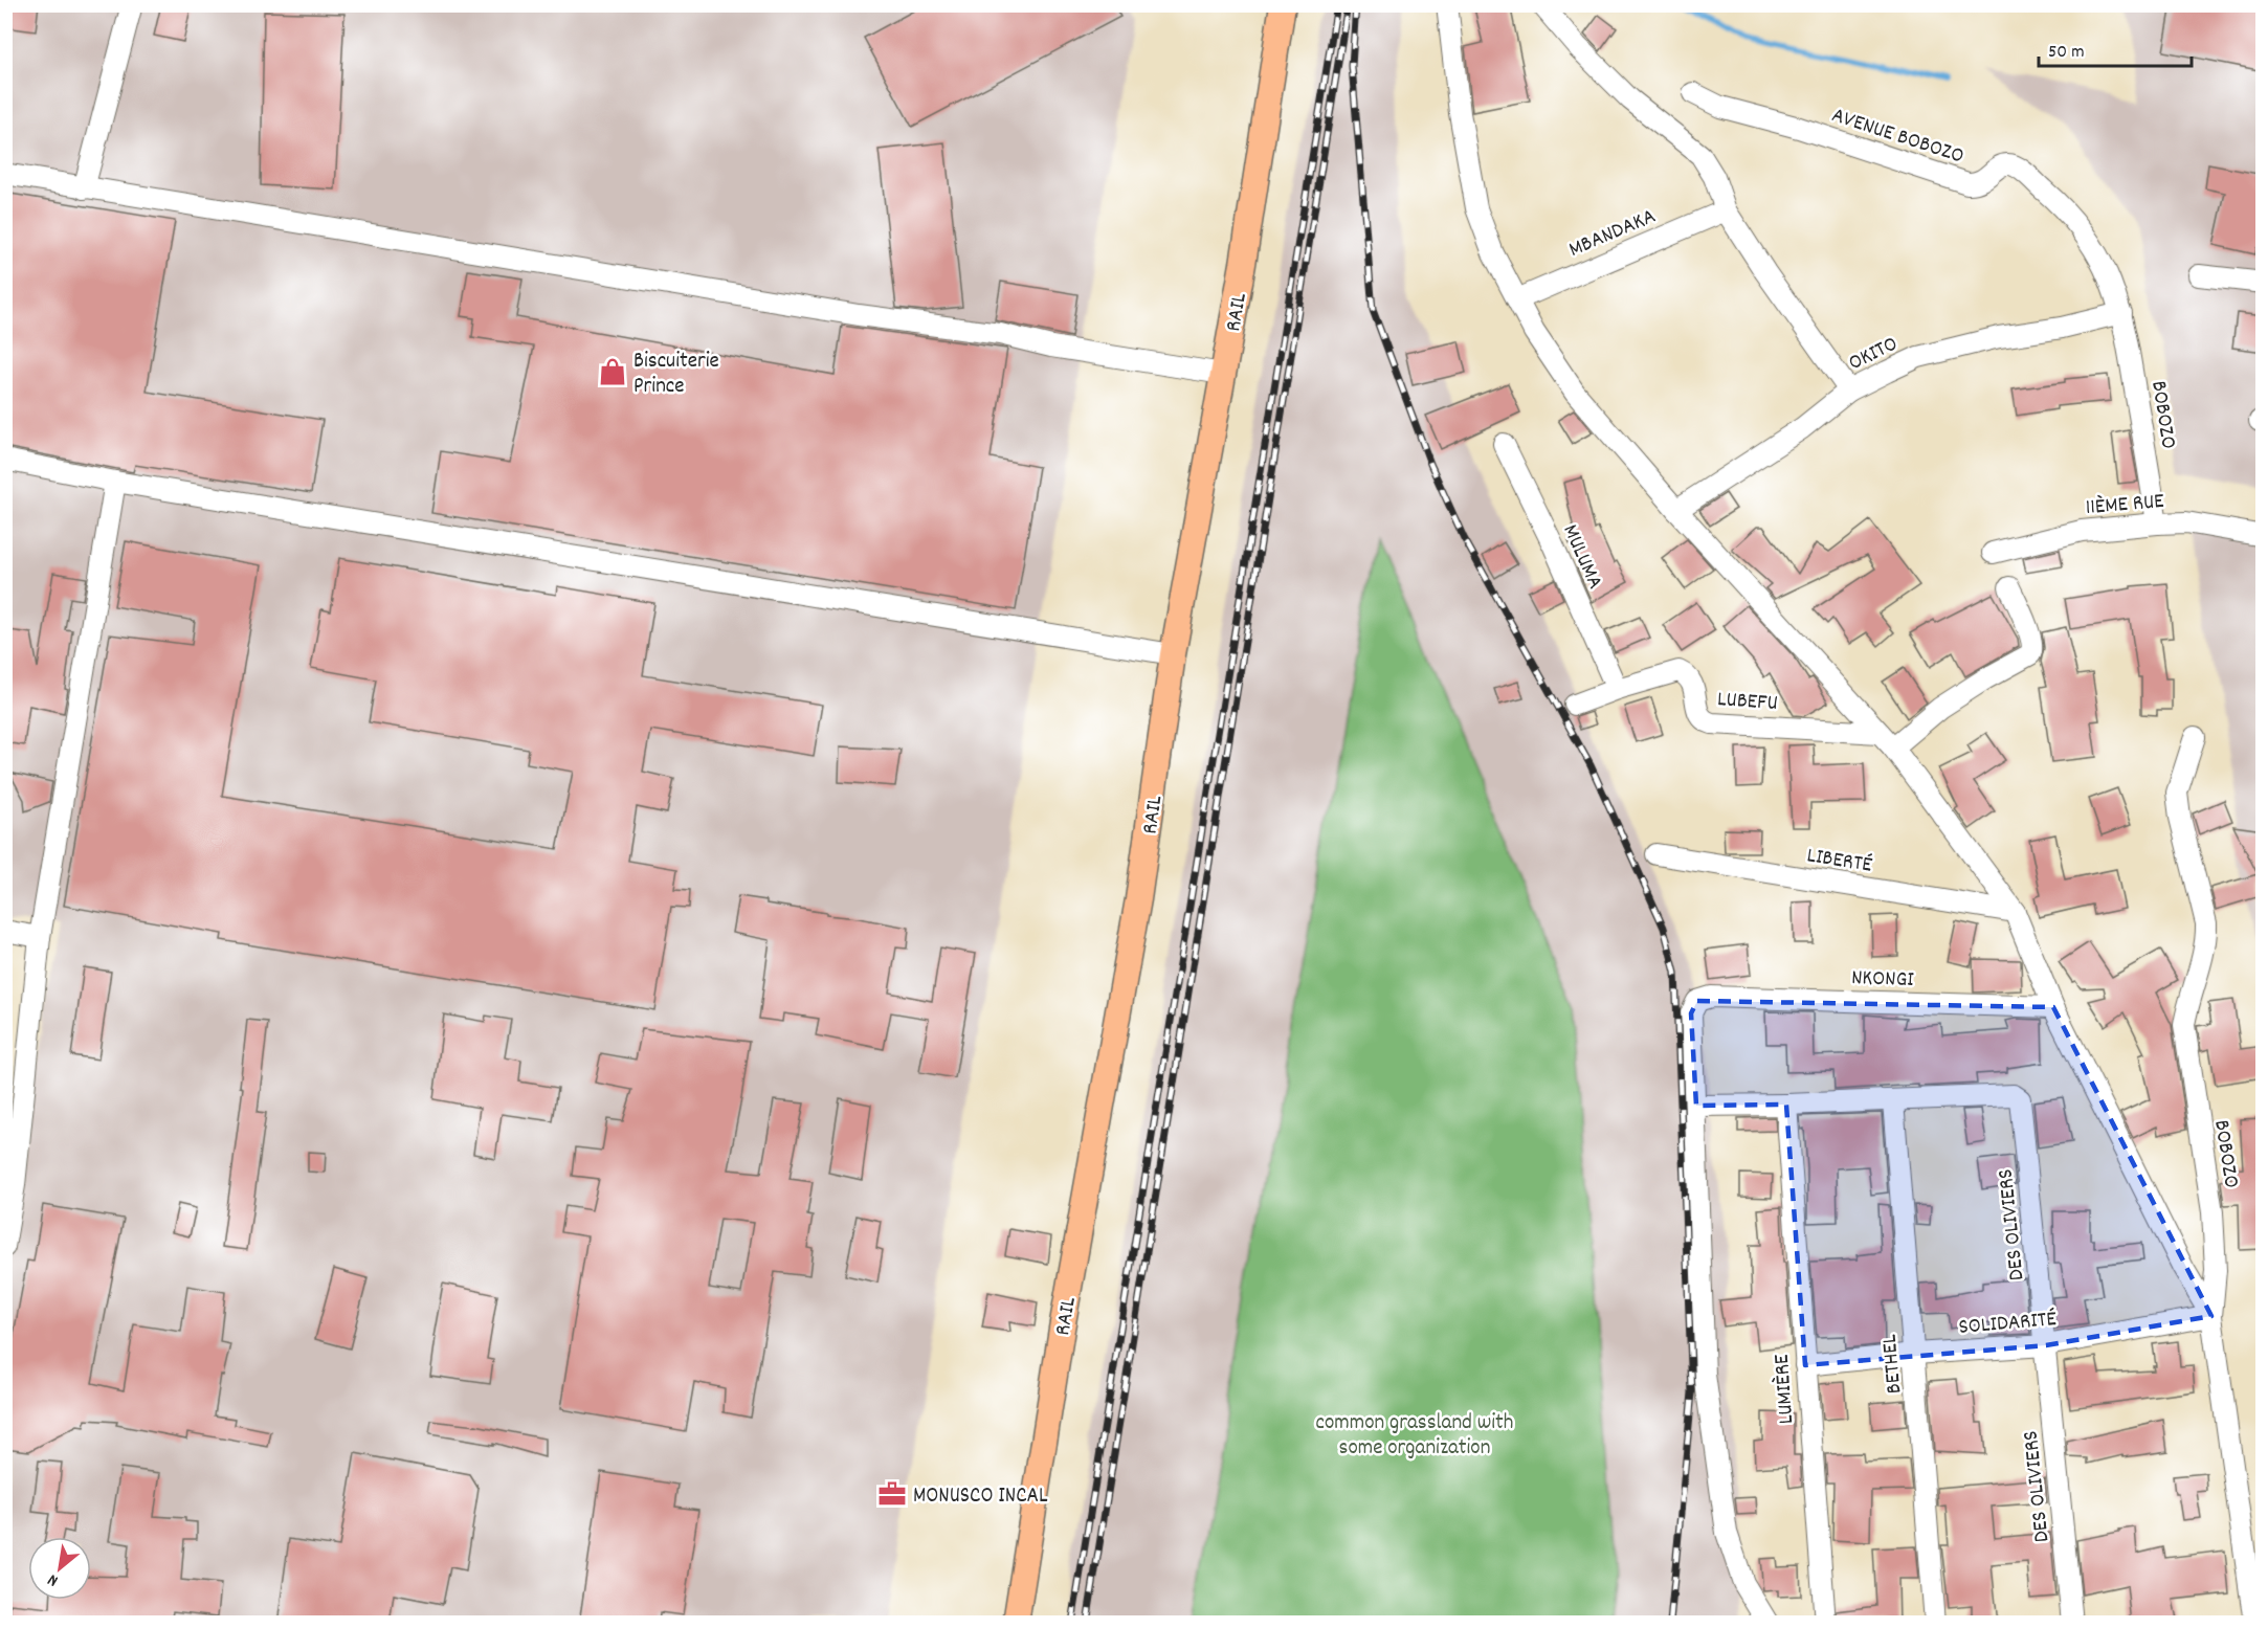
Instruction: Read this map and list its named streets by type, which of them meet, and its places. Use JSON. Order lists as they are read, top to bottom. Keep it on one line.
{"streets":{"main road":["RAIL"],"street":["AVENUE BOBOZO","MBANDAKA","OKITO","BOBOZO","11ÈME RUE","MULUMA","LUBEFU","LIBERTÉ","NKONGI","DES OLIVIERS","SOLIDARITÉ","BETHEL","LUMIÈRE"]},"crossings":[["AVENUE BOBOZO","OKITO"],["AVENUE BOBOZO","BOBOZO"],["OKITO","BOBOZO"],["BOBOZO","11ÈME RUE"],["BOBOZO","SOLIDARITÉ"],["MULUMA","LUBEFU"],["DES OLIVIERS","SOLIDARITÉ"],["DES OLIVIERS","BETHEL"],["SOLIDARITÉ","BETHEL"],["SOLIDARITÉ","LUMIÈRE"]],"parks":["common grassland with some organization"],"places":{"shop":["Biscuiterie Prince"],"office":["MONUSCO INCAL"]},"scale_bar":"50 m","north":"bottom left"}
